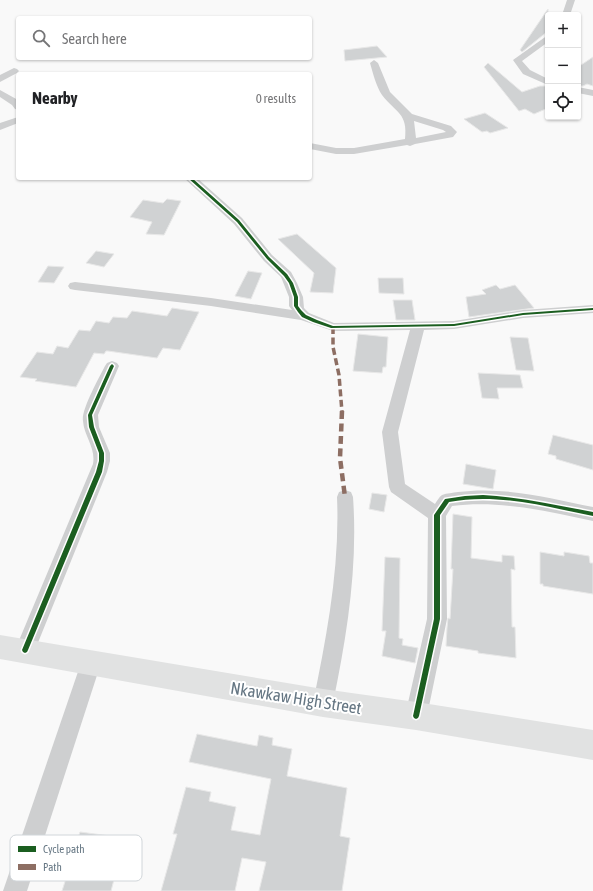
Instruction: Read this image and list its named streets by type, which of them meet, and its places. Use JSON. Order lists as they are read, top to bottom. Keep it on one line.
{"streets":{"main road":["Nkawkaw High Street"]},"legend":["Cycle path","Path"],"page":{"map_buttons":["+","−"],"search":"Search here","heading":["Nearby","0 results"]}}
